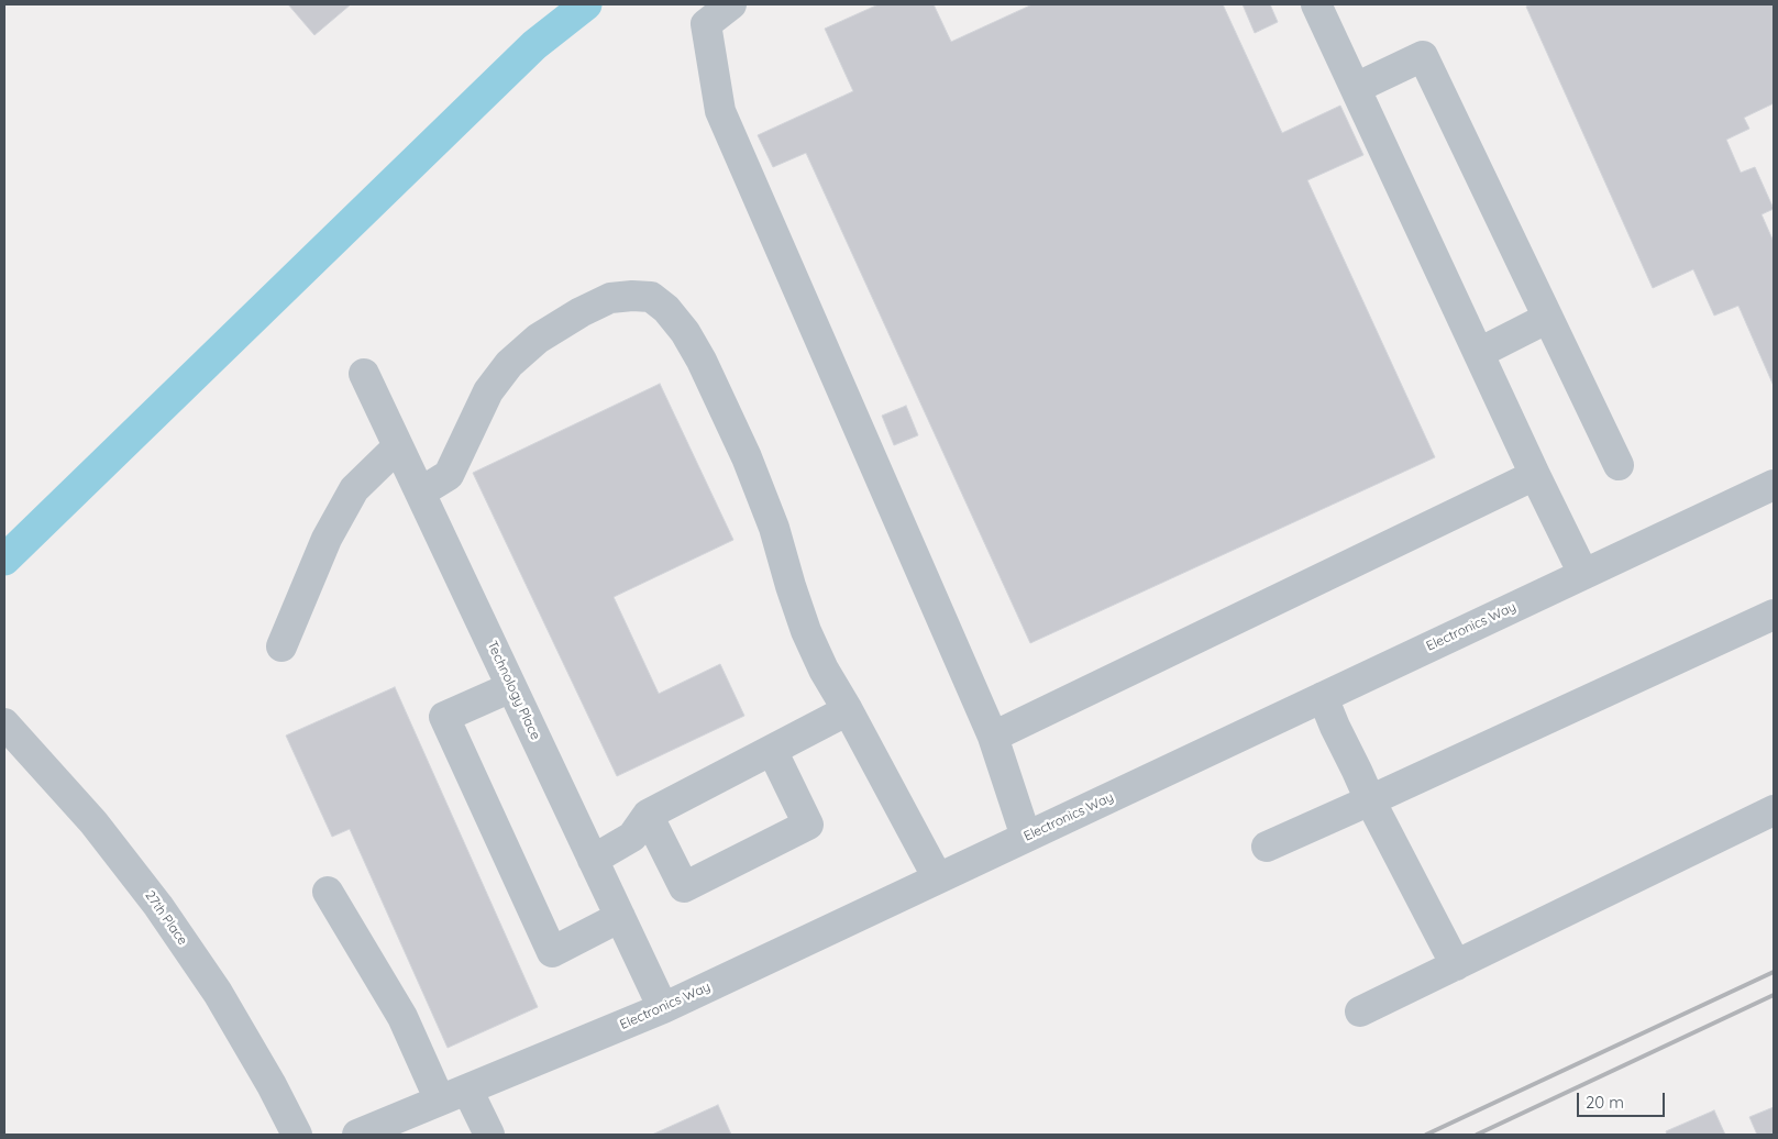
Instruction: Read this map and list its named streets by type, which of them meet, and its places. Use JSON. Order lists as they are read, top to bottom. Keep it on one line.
{"streets":{"street":["Electronics Way","Technology Place","27th Place"]},"crossings":[["Electronics Way","Technology Place"]],"scale_bar":"20 m"}
